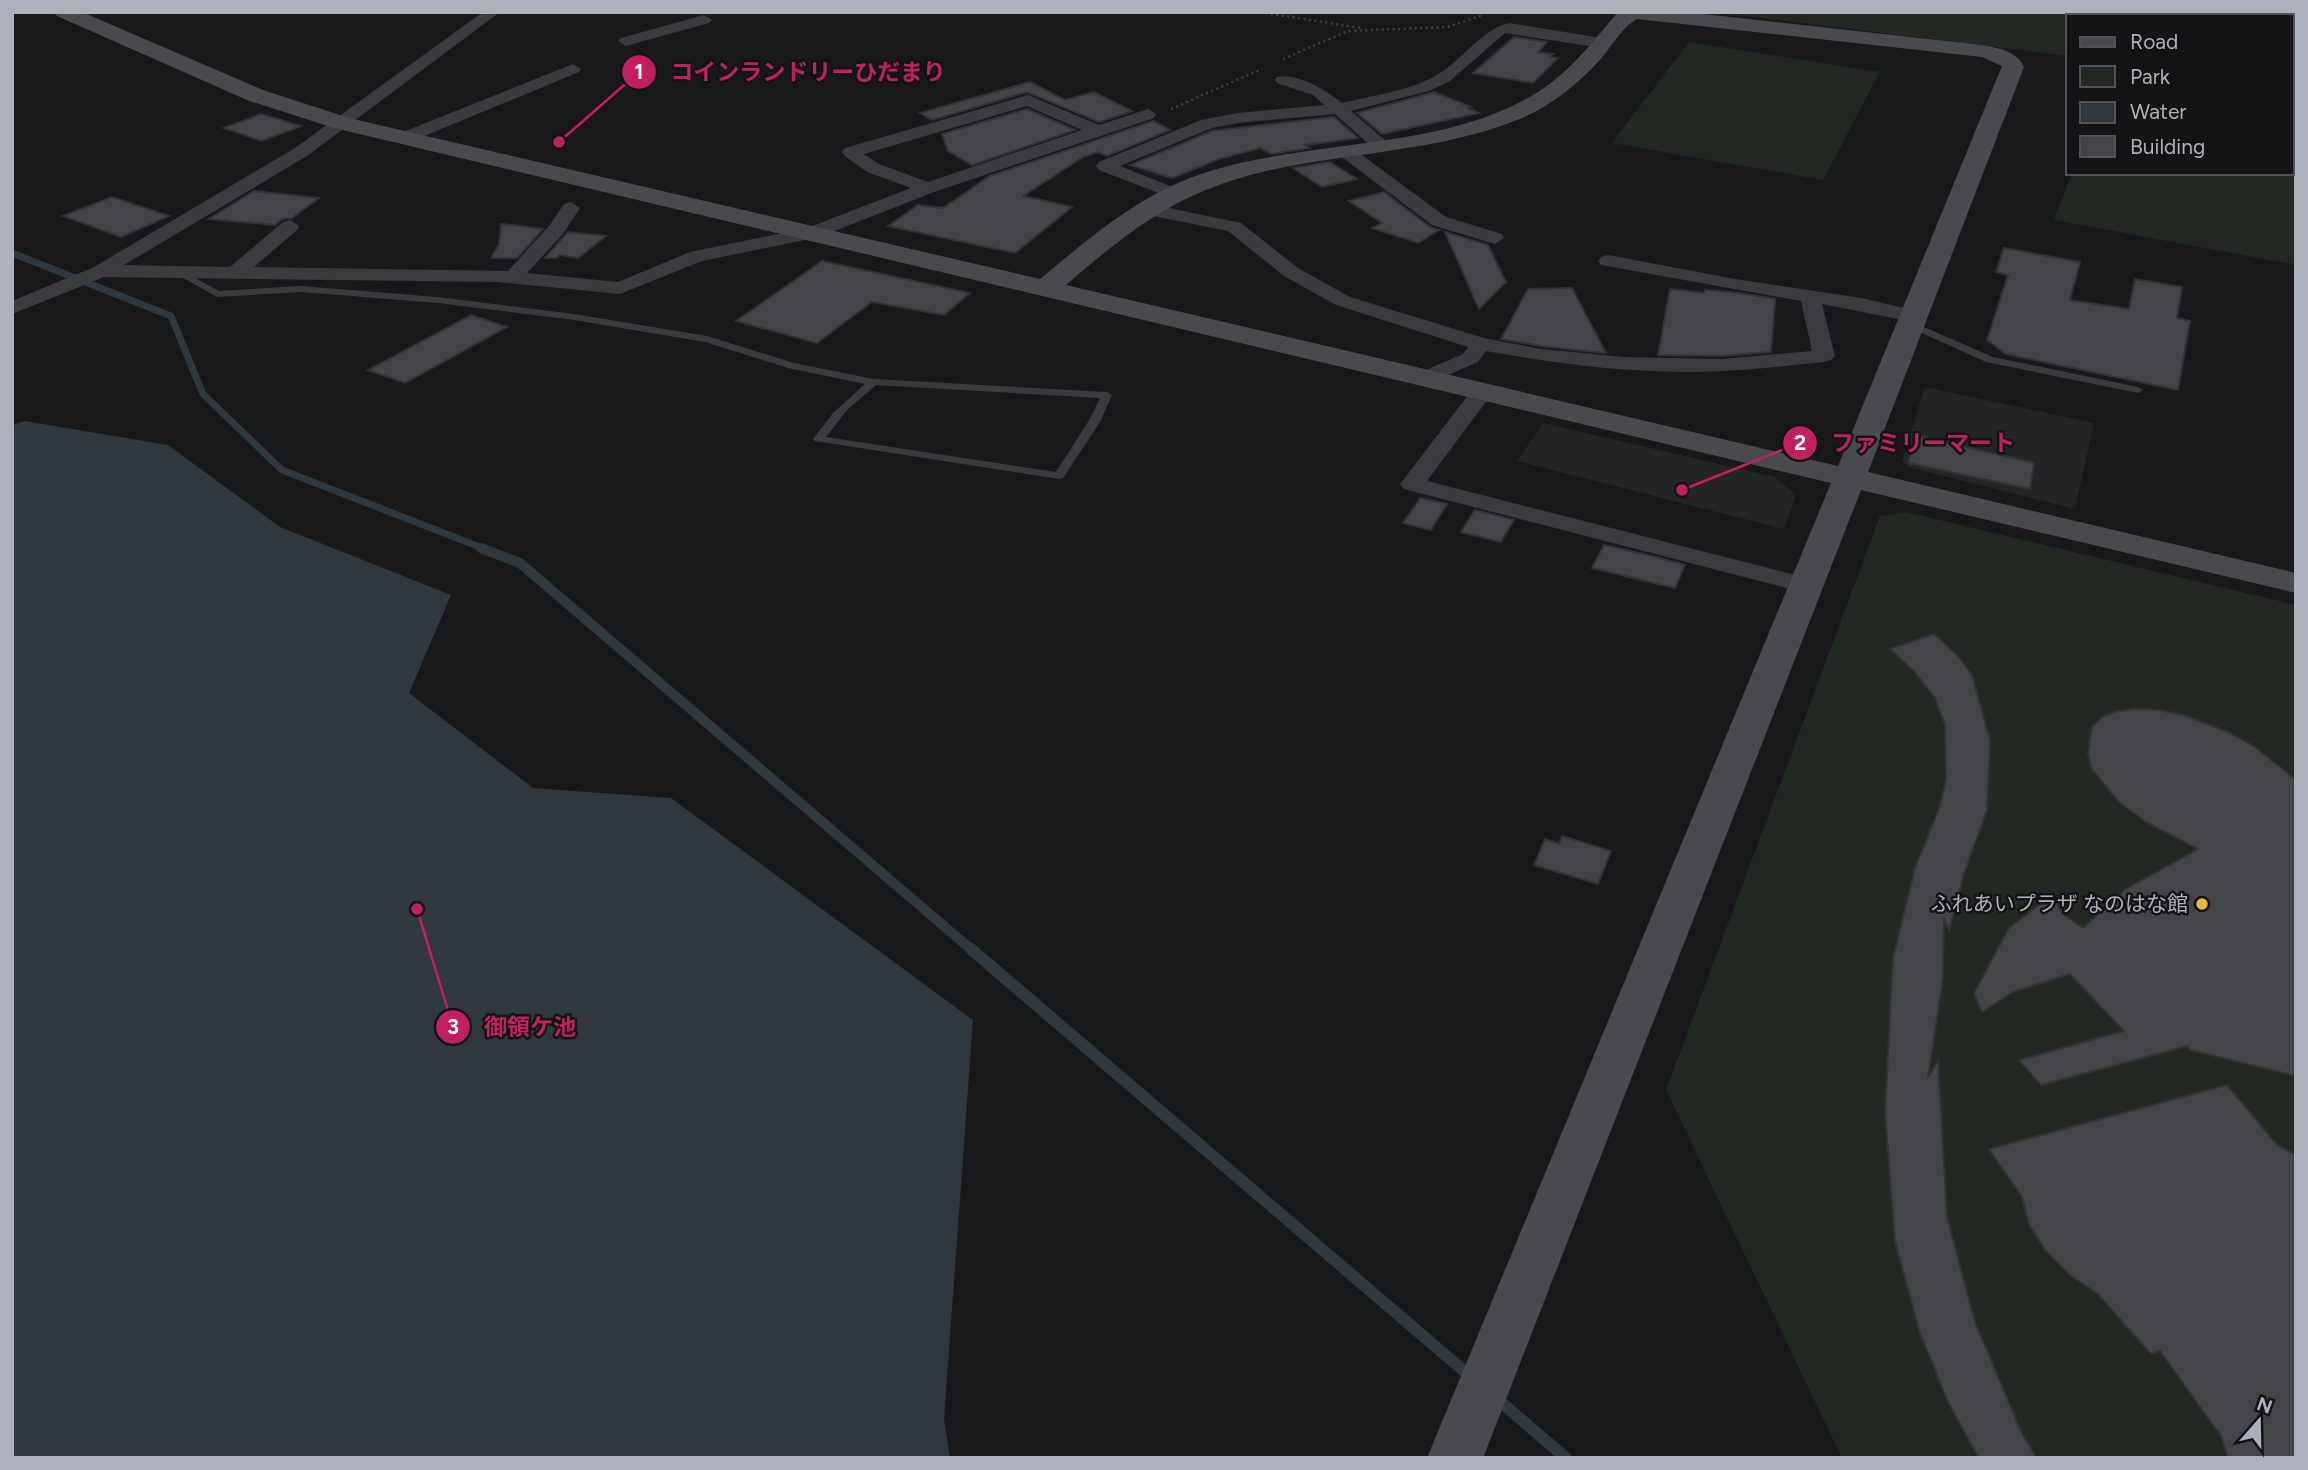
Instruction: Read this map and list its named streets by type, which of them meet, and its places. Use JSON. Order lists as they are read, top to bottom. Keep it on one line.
{"places":["コインランドリーひだまり","ファミリーマート","ふれあいプラザ なのはな館","御領ケ池"],"legend":["Road","Park","Water","Building"],"north":"top"}
